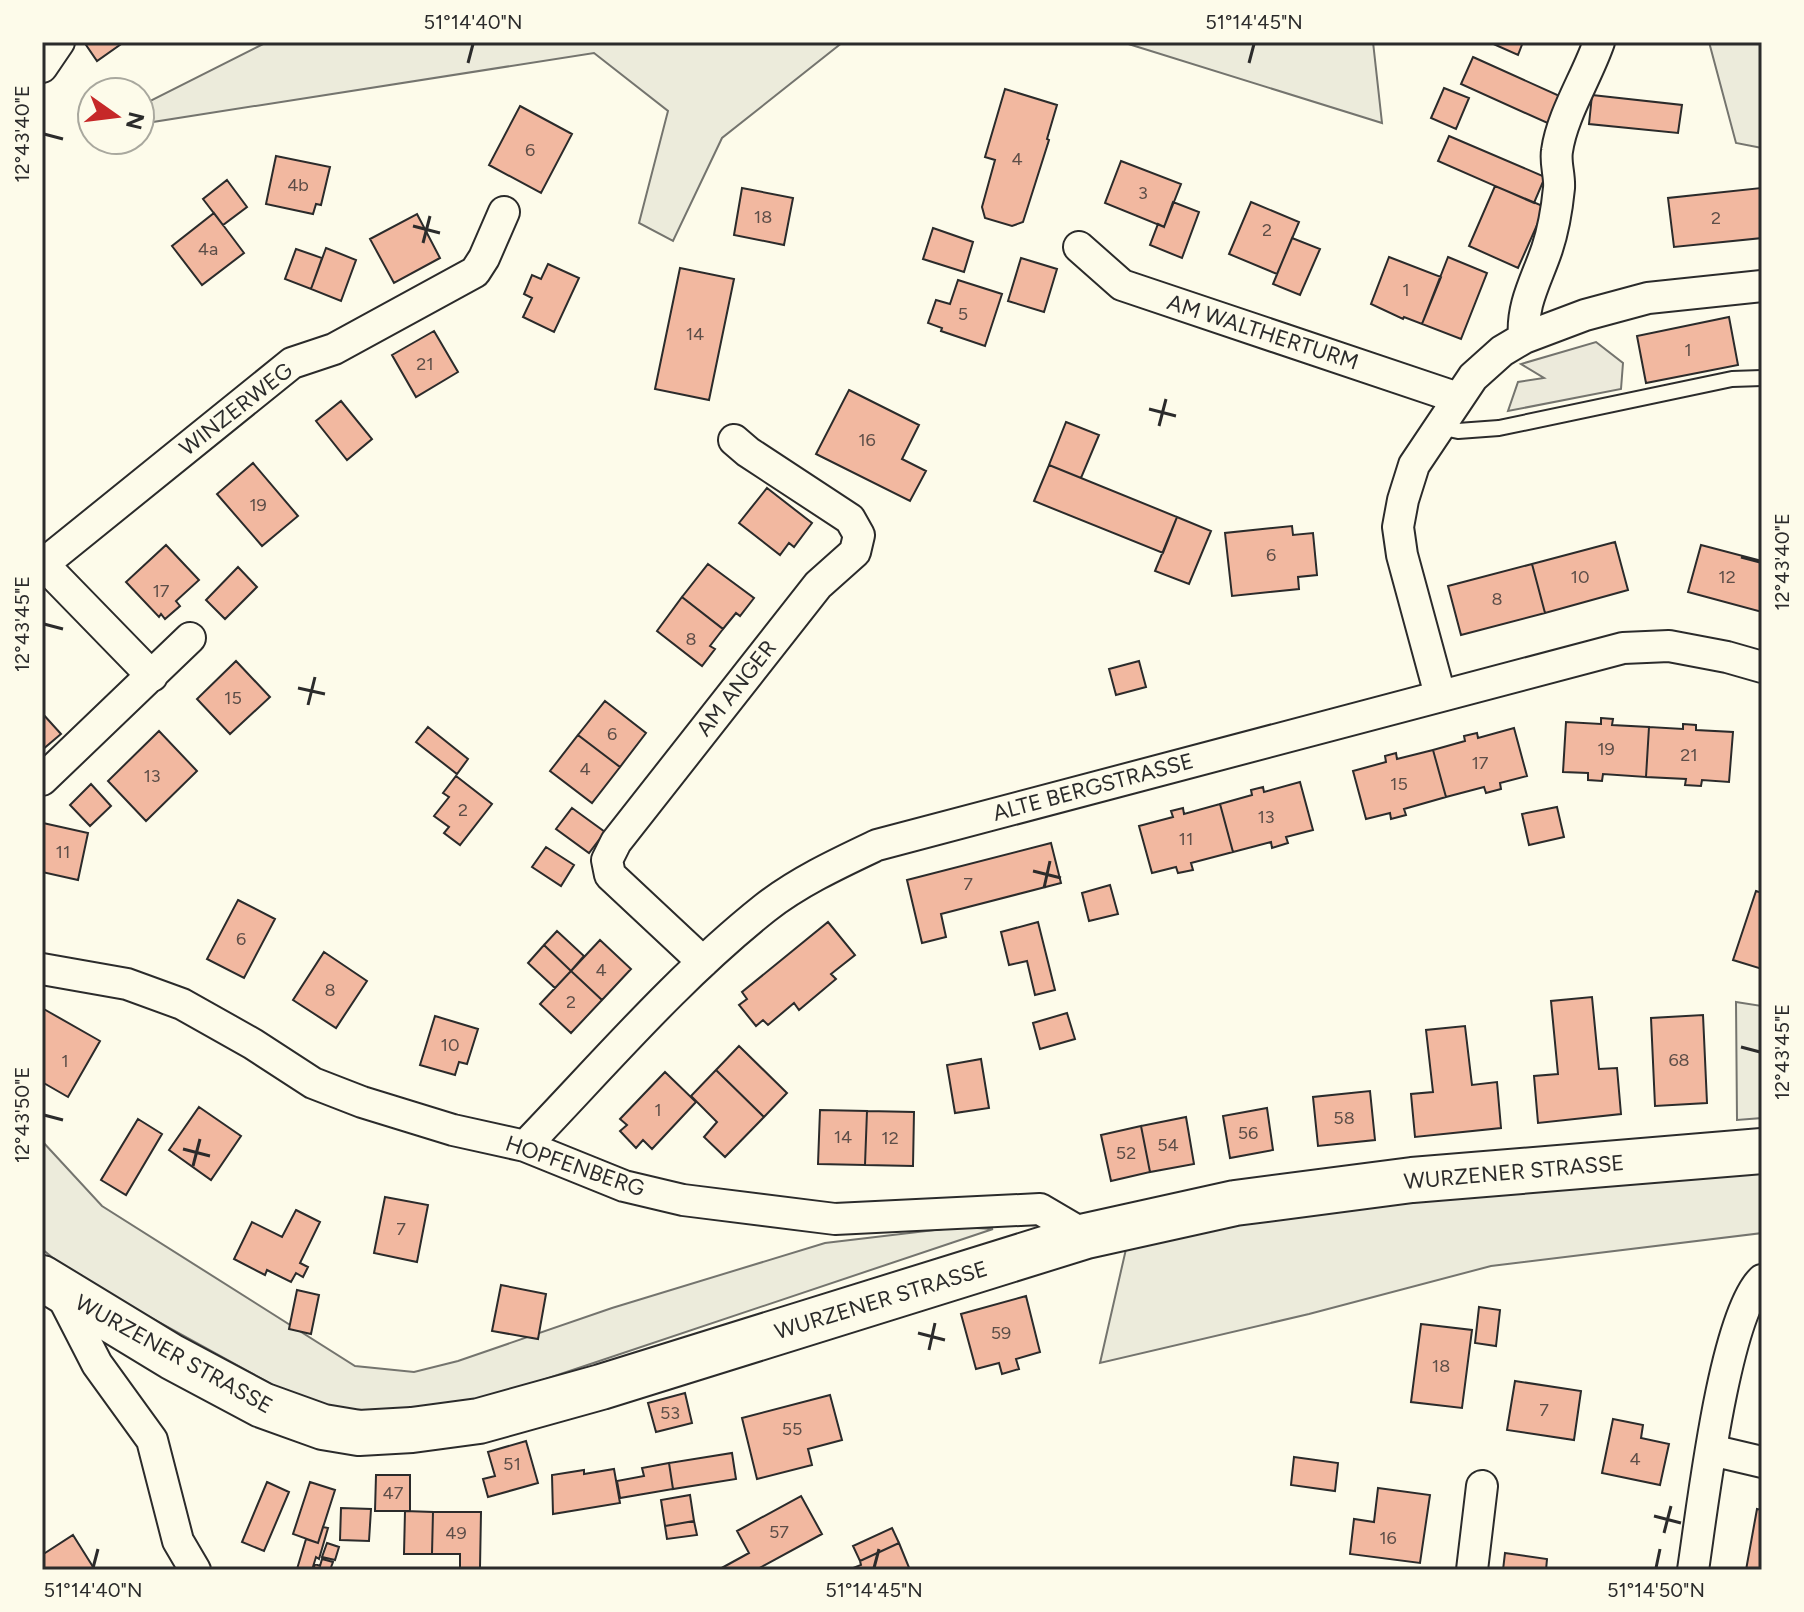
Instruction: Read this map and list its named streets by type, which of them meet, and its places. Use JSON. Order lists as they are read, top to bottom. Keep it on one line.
{"streets":{"main road":["WURZENER STRASSE"],"street":["AM WALTHERTURM","WINZERWEG","AM ANGER","ALTE BERGSTRASSE","HOPFENBERG"]},"crossings":[["AM ANGER","ALTE BERGSTRASSE"],["ALTE BERGSTRASSE","HOPFENBERG"],["HOPFENBERG","WURZENER STRASSE"]],"house_numbers":["6","4","4b","3","18","2","2","4a","1","5","14","1","21","16","19","6","10","12","17","8","8","15","6","19","21","17","4","13","15","2","13","11","11","7","6","4","8","2","10","68","1","1","58","56","14","12","54","52","7","59","18","7","53","55","4","51","47","57","49","16"],"north":"right","coordinates":["51°14'40\"N","51°14'45\"N","12°43'40\"E","12°43'45\"E","12°43'50\"E","51°14'50\"N"]}
